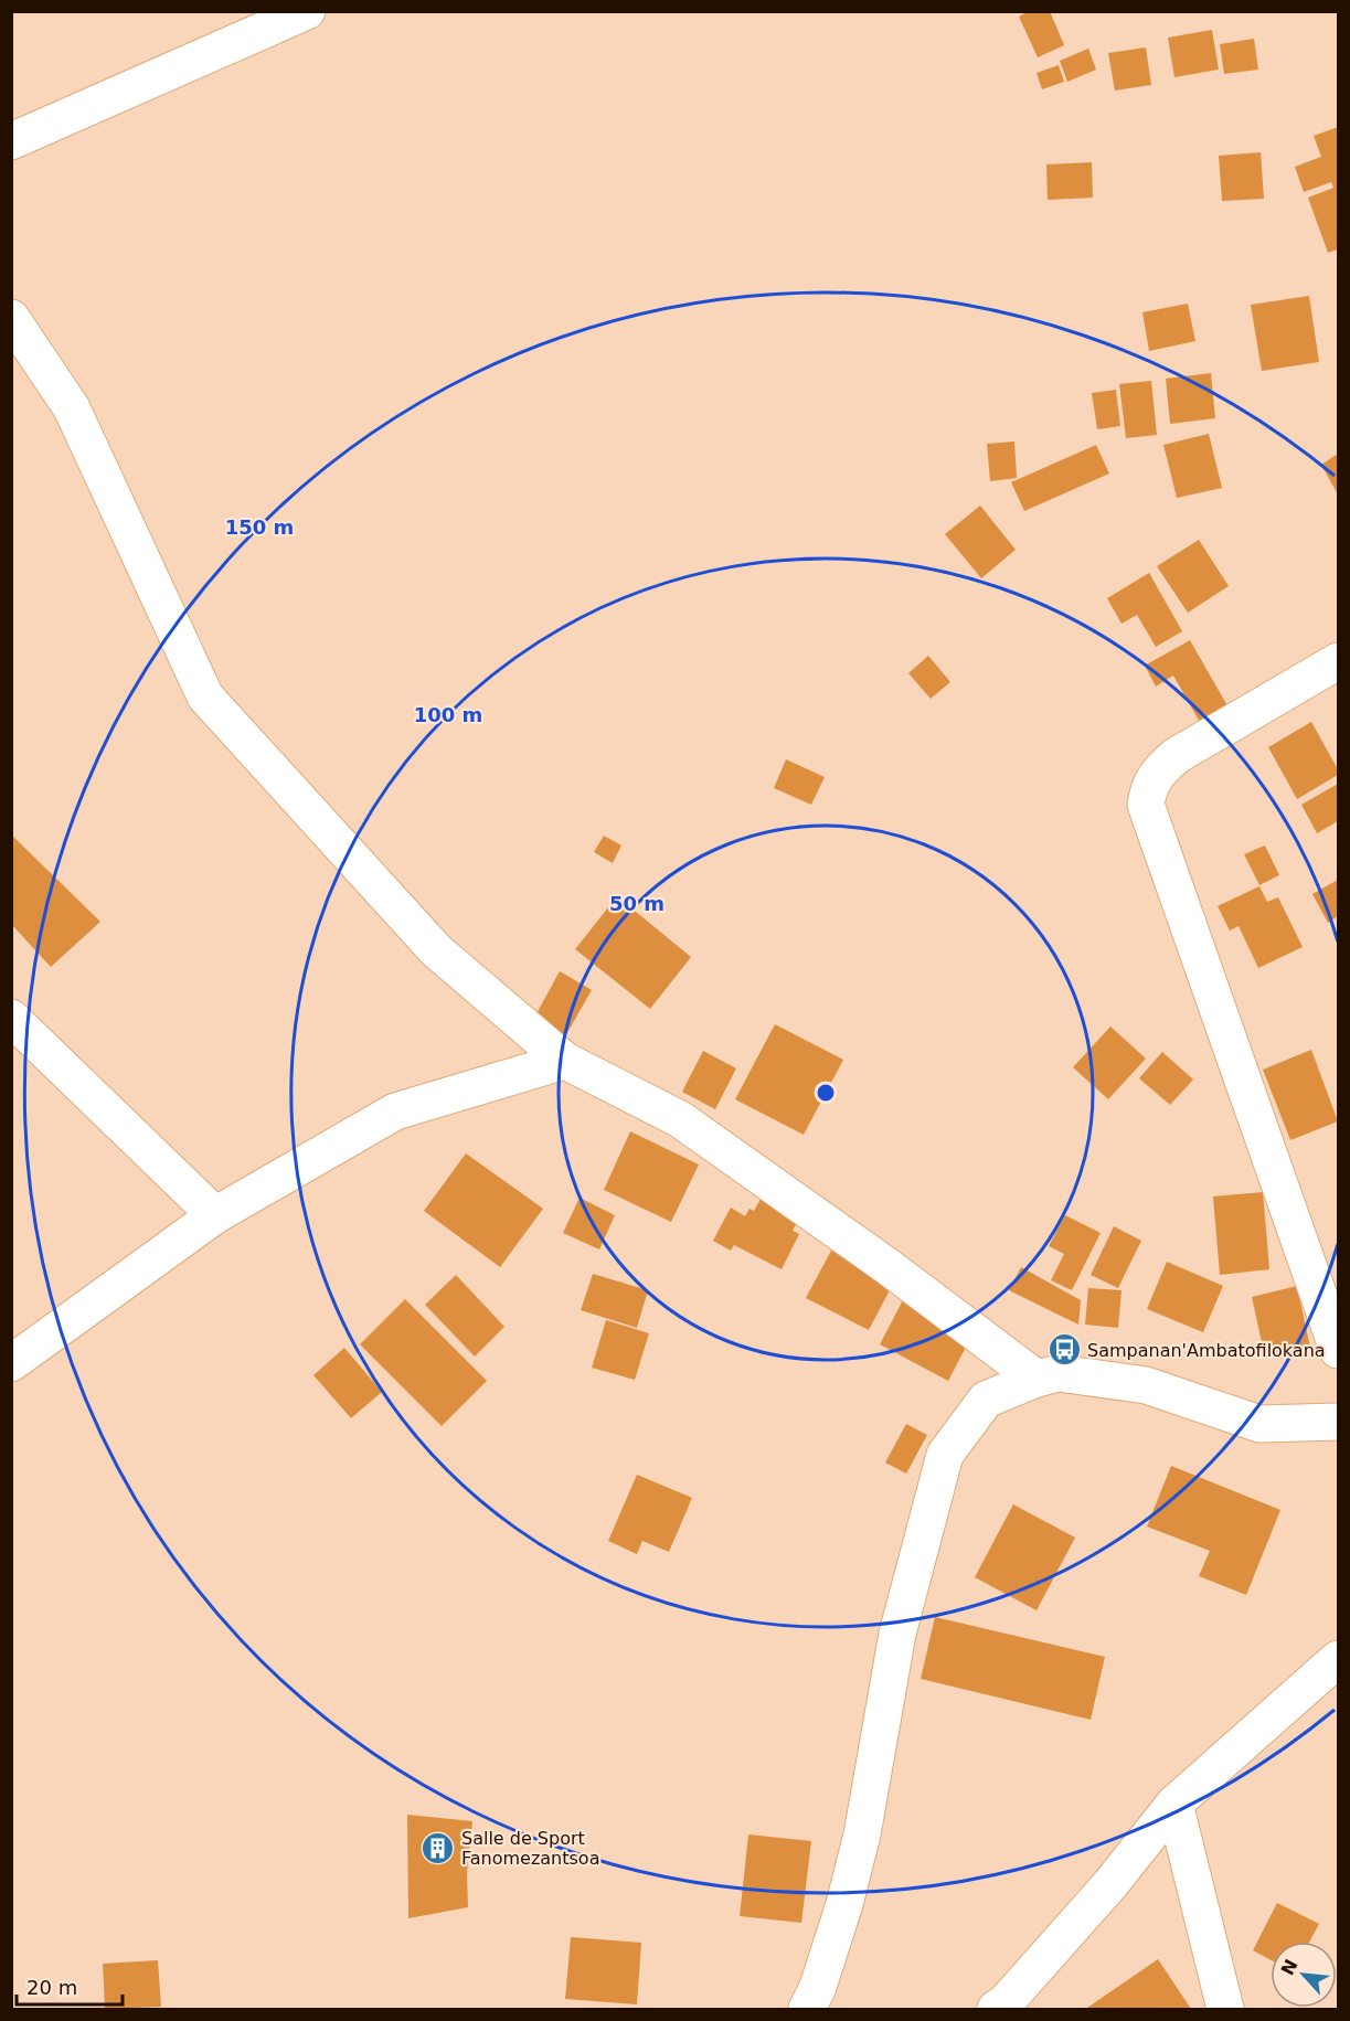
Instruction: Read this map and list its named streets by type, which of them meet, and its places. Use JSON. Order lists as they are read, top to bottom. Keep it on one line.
{"places":{"bus stop":["Sampanan'Ambatofilokana"],"building":["Salle de Sport Fanomezantsoa"]},"scale_bar":"20 m","north":"top left","rings":["150 m","100 m","50 m"]}
